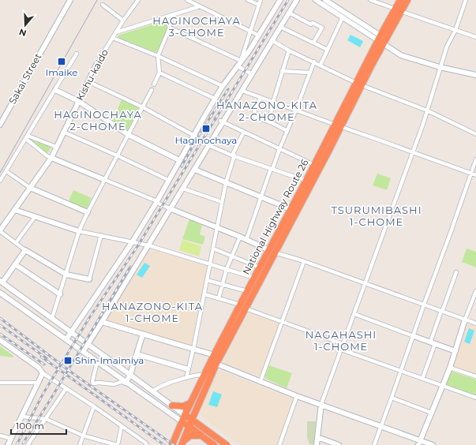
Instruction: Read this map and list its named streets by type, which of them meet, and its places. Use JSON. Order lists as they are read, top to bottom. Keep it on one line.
{"streets":{"highway":["National Highway Route 26"],"street":["Kishu-kaido","Sakai Street"]},"districts":["HAGINOCHAYA 3-CHOME","HANAZONO-KITA 2-CHOME","HAGINOCHAYA 2-CHOME","TSURUMIBASHI 1-CHOME","HANAZONO-KITA 1-CHOME","NAGAHASHI 1-CHOME"],"places":{"transit":["Imaike","Haginochaya","Shin-Imaimiya"]},"scale_bar":"100 m","north":"bottom"}
